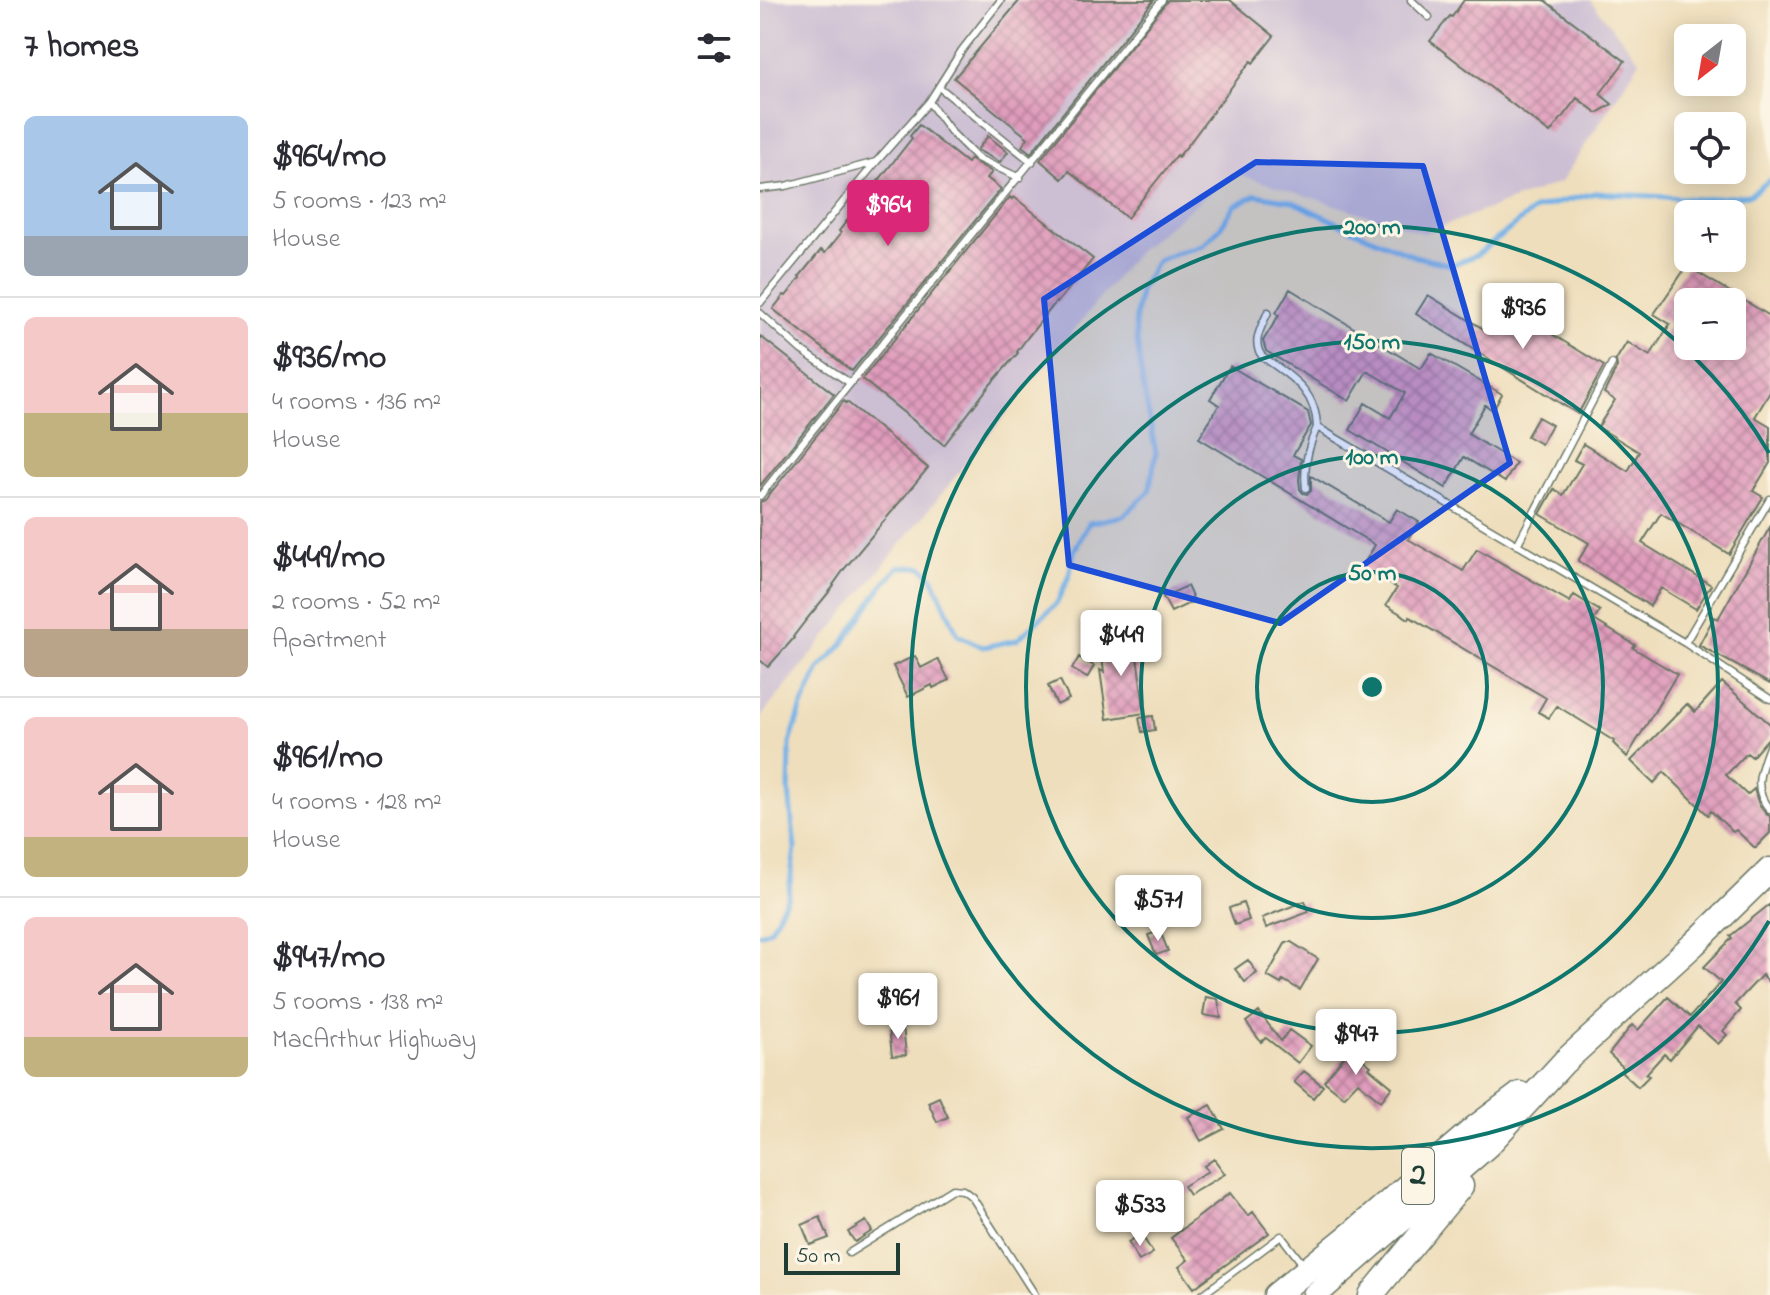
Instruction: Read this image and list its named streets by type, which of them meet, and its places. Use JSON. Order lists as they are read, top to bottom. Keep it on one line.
{"streets":{"highway":["2"]},"scale_bar":"50 m","north":"bottom left","page":{"heading":"7 homes","map_buttons":["+","−"],"list":[{"name":"$964/mo","note":"5 rooms · 123 m² · House"},{"name":"$936/mo","note":"4 rooms · 136 m² · House"},{"name":"$449/mo","note":"2 rooms · 52 m² · Apartment"},{"name":"$961/mo","note":"4 rooms · 128 m² · House"},{"name":"$947/mo","note":"5 rooms · 138 m² · MacArthur Highway"}],"price":["$964","$936","$449","$571","$961","$947","$533"],"scale":"50 m"},"rings":["200 m","150 m","100 m","50 m"]}
